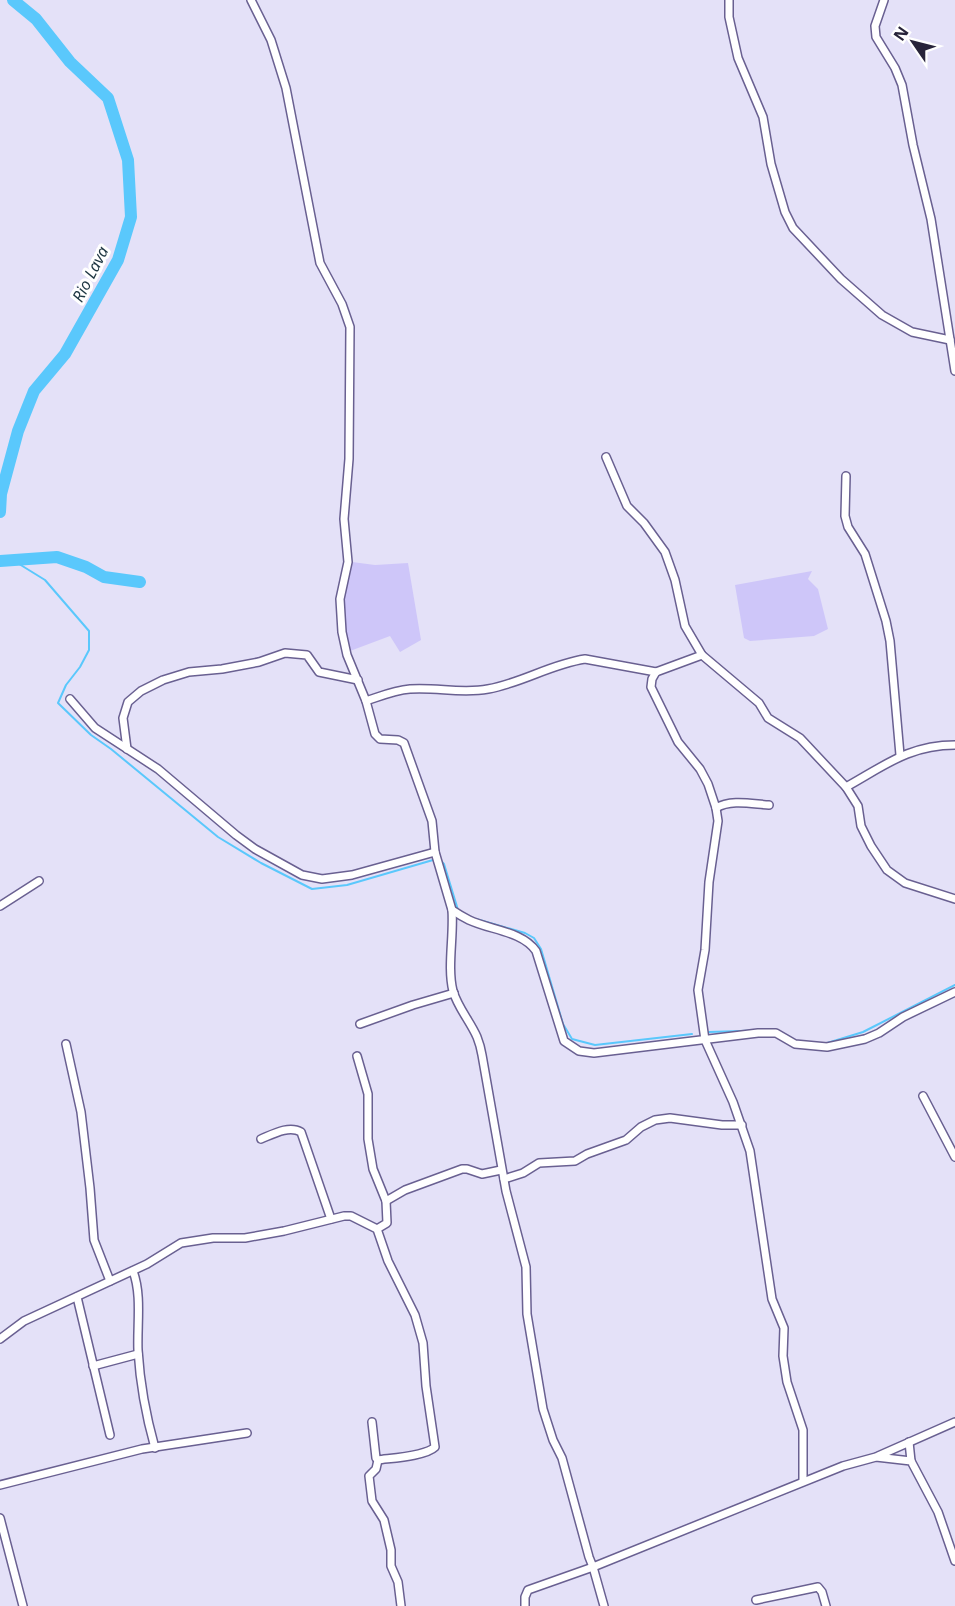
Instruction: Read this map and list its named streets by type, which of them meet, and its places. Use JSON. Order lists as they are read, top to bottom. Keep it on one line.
{"water":["Rio Lava"],"north":"top left"}
